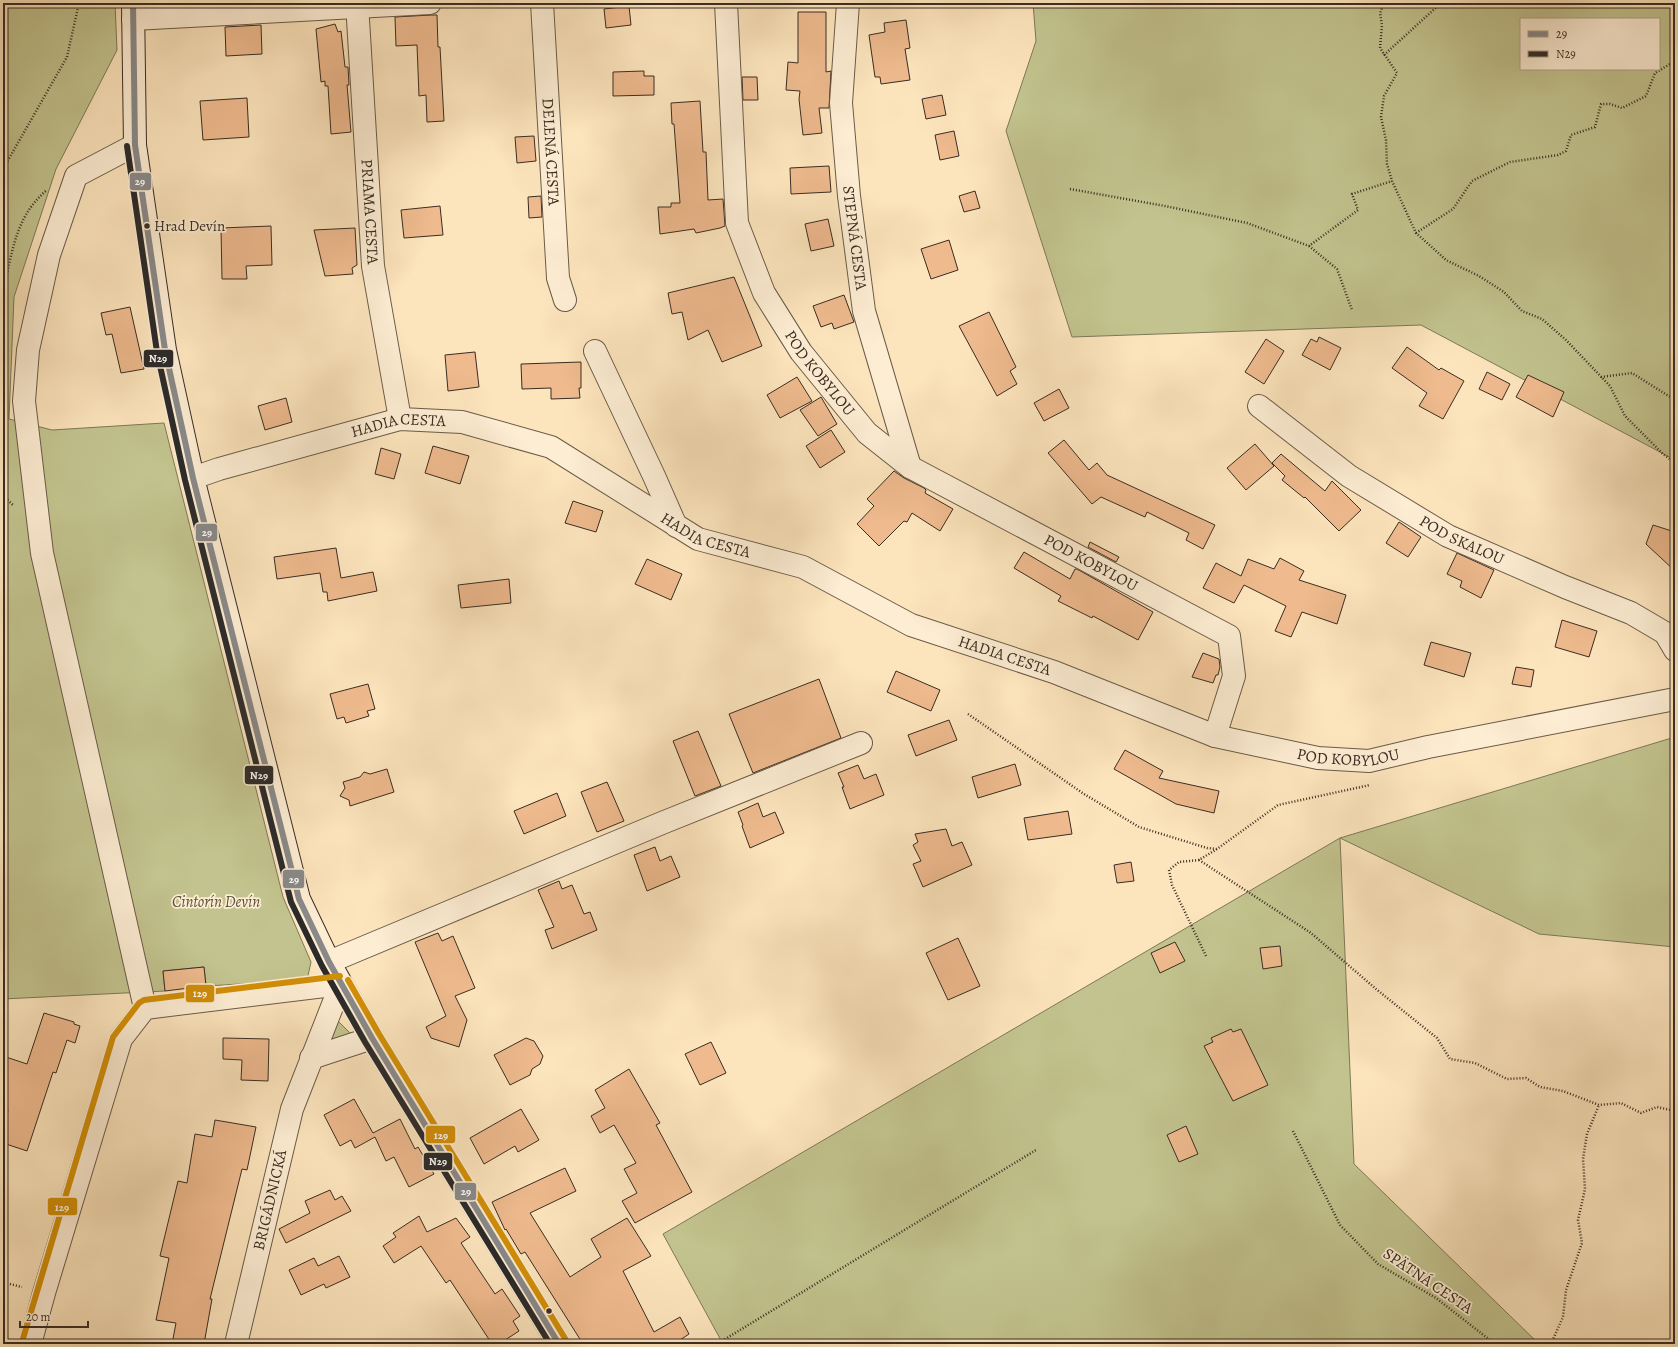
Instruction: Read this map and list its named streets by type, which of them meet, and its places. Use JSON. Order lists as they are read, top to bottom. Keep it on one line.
{"streets":{"street":["DELENÁ CESTA","PRIAMA CESTA","STEPNÁ CESTA","POD KOBYLOU","HADIA CESTA","POD SKALOU","BRIGÁDNICKÁ"],"path":["SPÄTNÁ CESTA"]},"crossings":[["PRIAMA CESTA","HADIA CESTA"],["STEPNÁ CESTA","POD KOBYLOU"],["POD KOBYLOU","HADIA CESTA"]],"parks":["Cintorín Devín"],"places":["Hrad Devín"],"lines":["transit line 29","transit line N29","transit line 129"],"legend":["29","N29"],"scale_bar":"20 m"}
